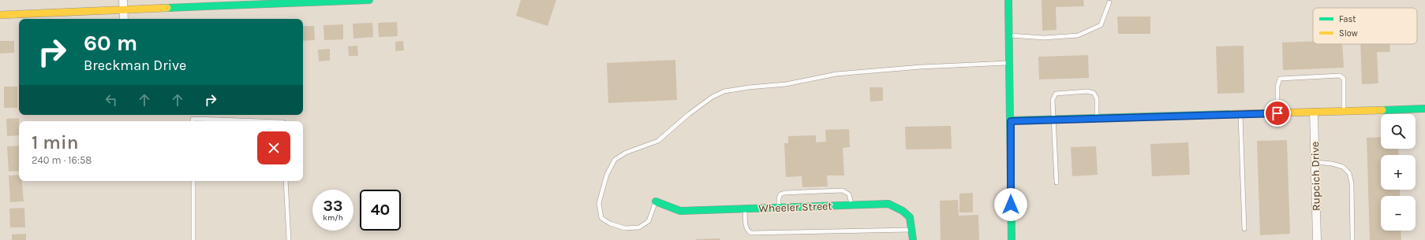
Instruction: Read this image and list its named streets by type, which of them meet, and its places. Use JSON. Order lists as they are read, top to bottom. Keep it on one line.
{"streets":{"street":["Rupcich Drive","Wheeler Street"]},"legend":["Fast","Slow"],"page":{"turn":["60 m","Breckman Drive"],"map_buttons":["+","−"],"heading":["1 min","240 m · 16:58"],"speed":"33 km/h","limit":"40"}}
